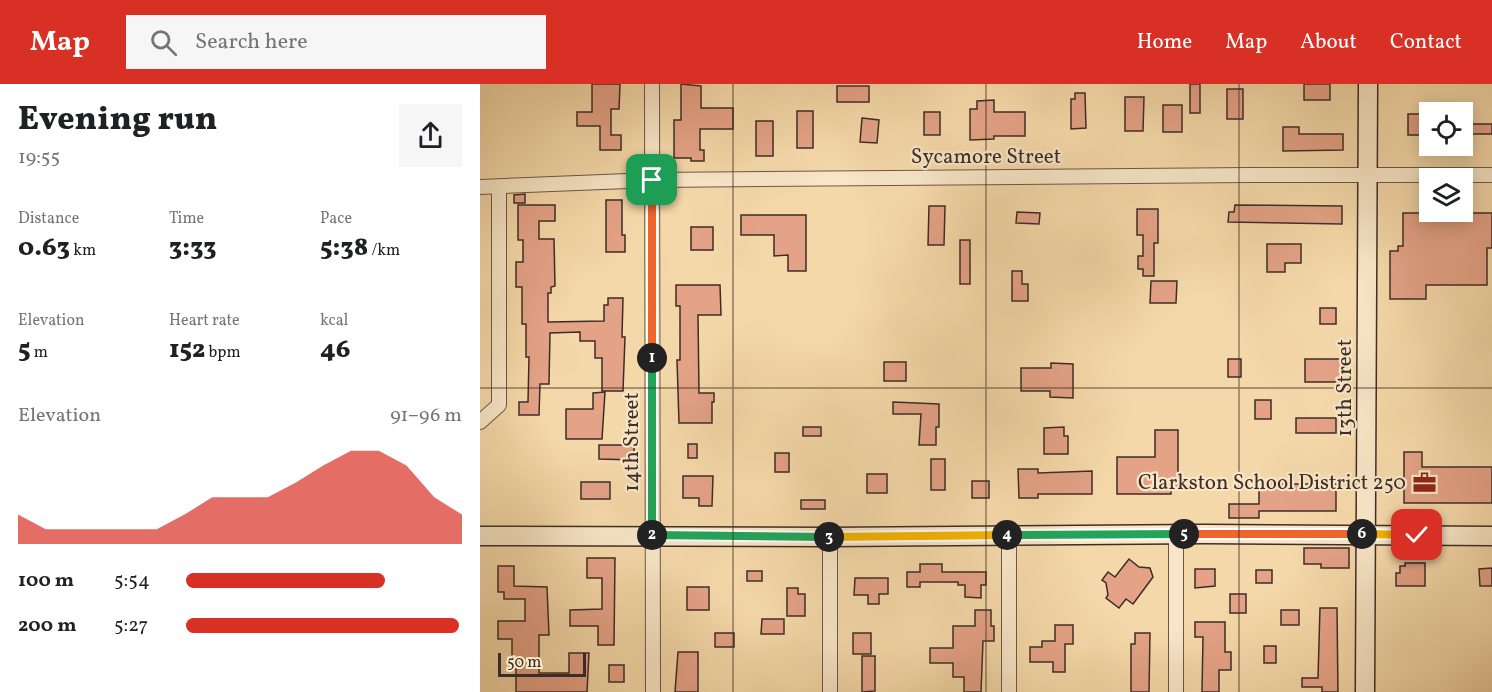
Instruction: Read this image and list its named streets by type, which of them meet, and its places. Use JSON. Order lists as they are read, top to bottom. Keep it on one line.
{"streets":{"street":["Sycamore Street","13th Street","14th Street"]},"crossings":[["Sycamore Street","13th Street"],["Sycamore Street","14th Street"]],"places":{"office":["Clarkston School District 250"]},"scale_bar":"50 m","page":{"header":"Map","search":"Search here","nav":["Home","Map","About","Contact"],"heading":["Evening run","19:55"],"stats":[["Distance","0.63 km"],["Time","3:33"],["Pace","5:38 /km"],["Elevation","5 m"],["Heart rate","152 bpm"],["kcal","46"]],"pins":["1","5","6","2","4","3"],"chart":["Elevation","91–96 m"],"list":[{"name":"100 m","note":"5:54"},{"name":"200 m","note":"5:27"}],"scale":"50 m"}}
